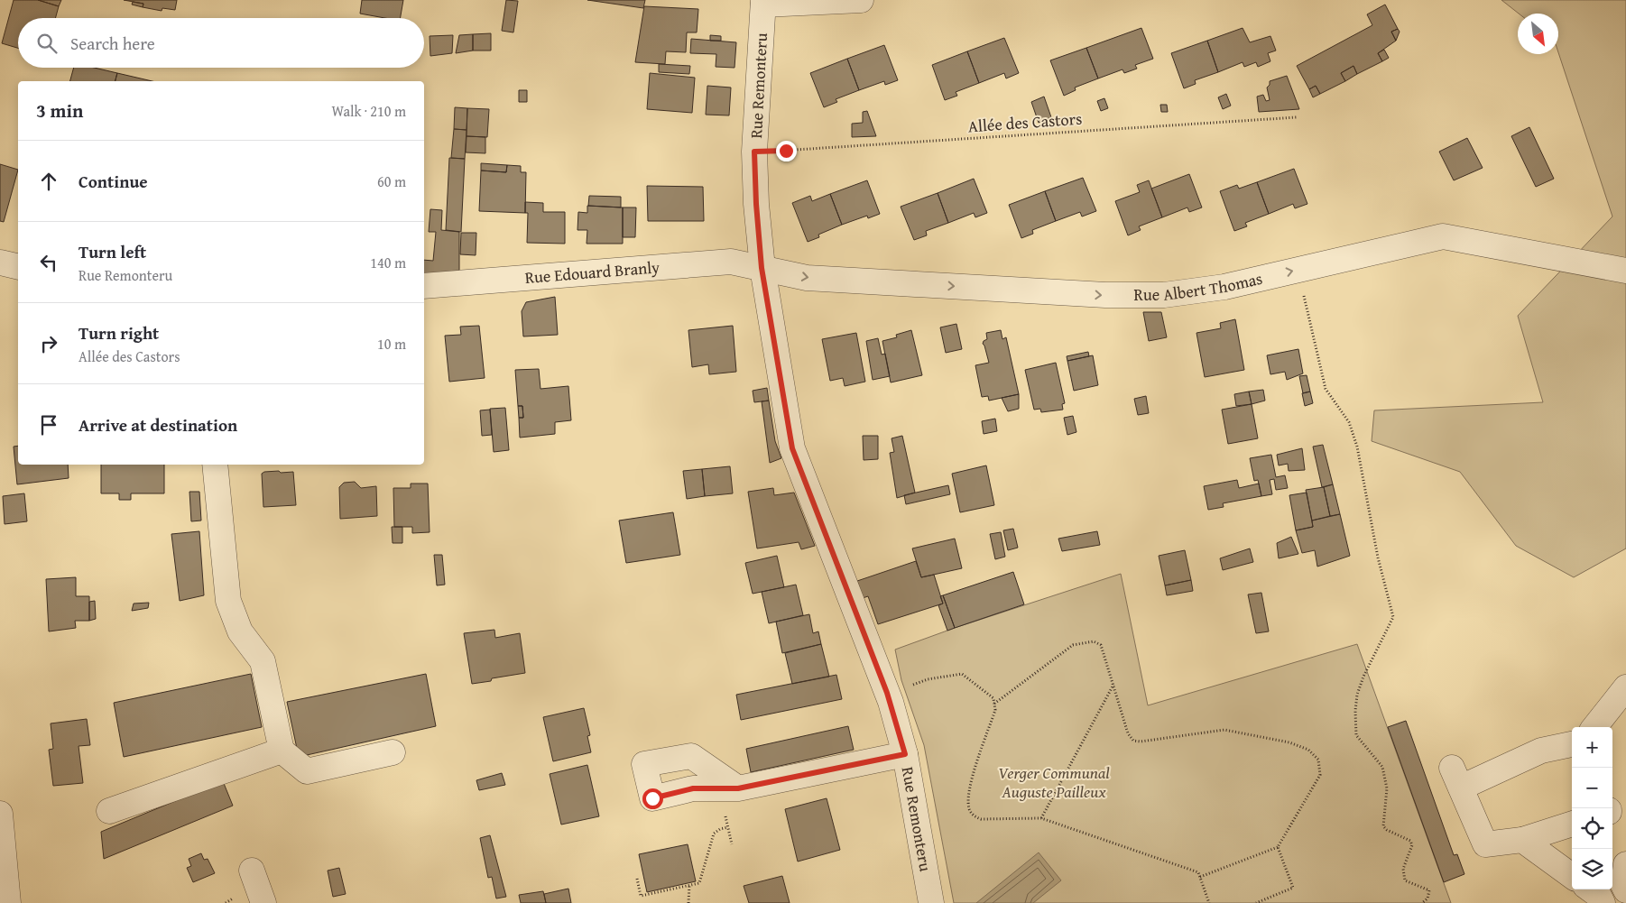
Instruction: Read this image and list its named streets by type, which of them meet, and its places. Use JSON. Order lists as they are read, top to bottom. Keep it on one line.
{"streets":{"street":["Rue Remonteru","Rue Edouard Branly","Rue Albert Thomas"],"path":["Allée des Castors"]},"crossings":[["Rue Remonteru","Allée des Castors"],["Rue Remonteru","Rue Edouard Branly"],["Rue Remonteru","Rue Albert Thomas"],["Rue Edouard Branly","Rue Albert Thomas"]],"one_way":["Rue Albert Thomas"],"parks":["Verger Communal Auguste Pailleux"],"north":"bottom right","page":{"search":"Search here","heading":["3 min","Walk · 210 m"],"list":[["Continue","60 m"],["Turn left","Rue Remonteru","140 m"],["Turn right","Allée des Castors","10 m"],"Arrive at destination"],"map_buttons":["+","−"]}}
